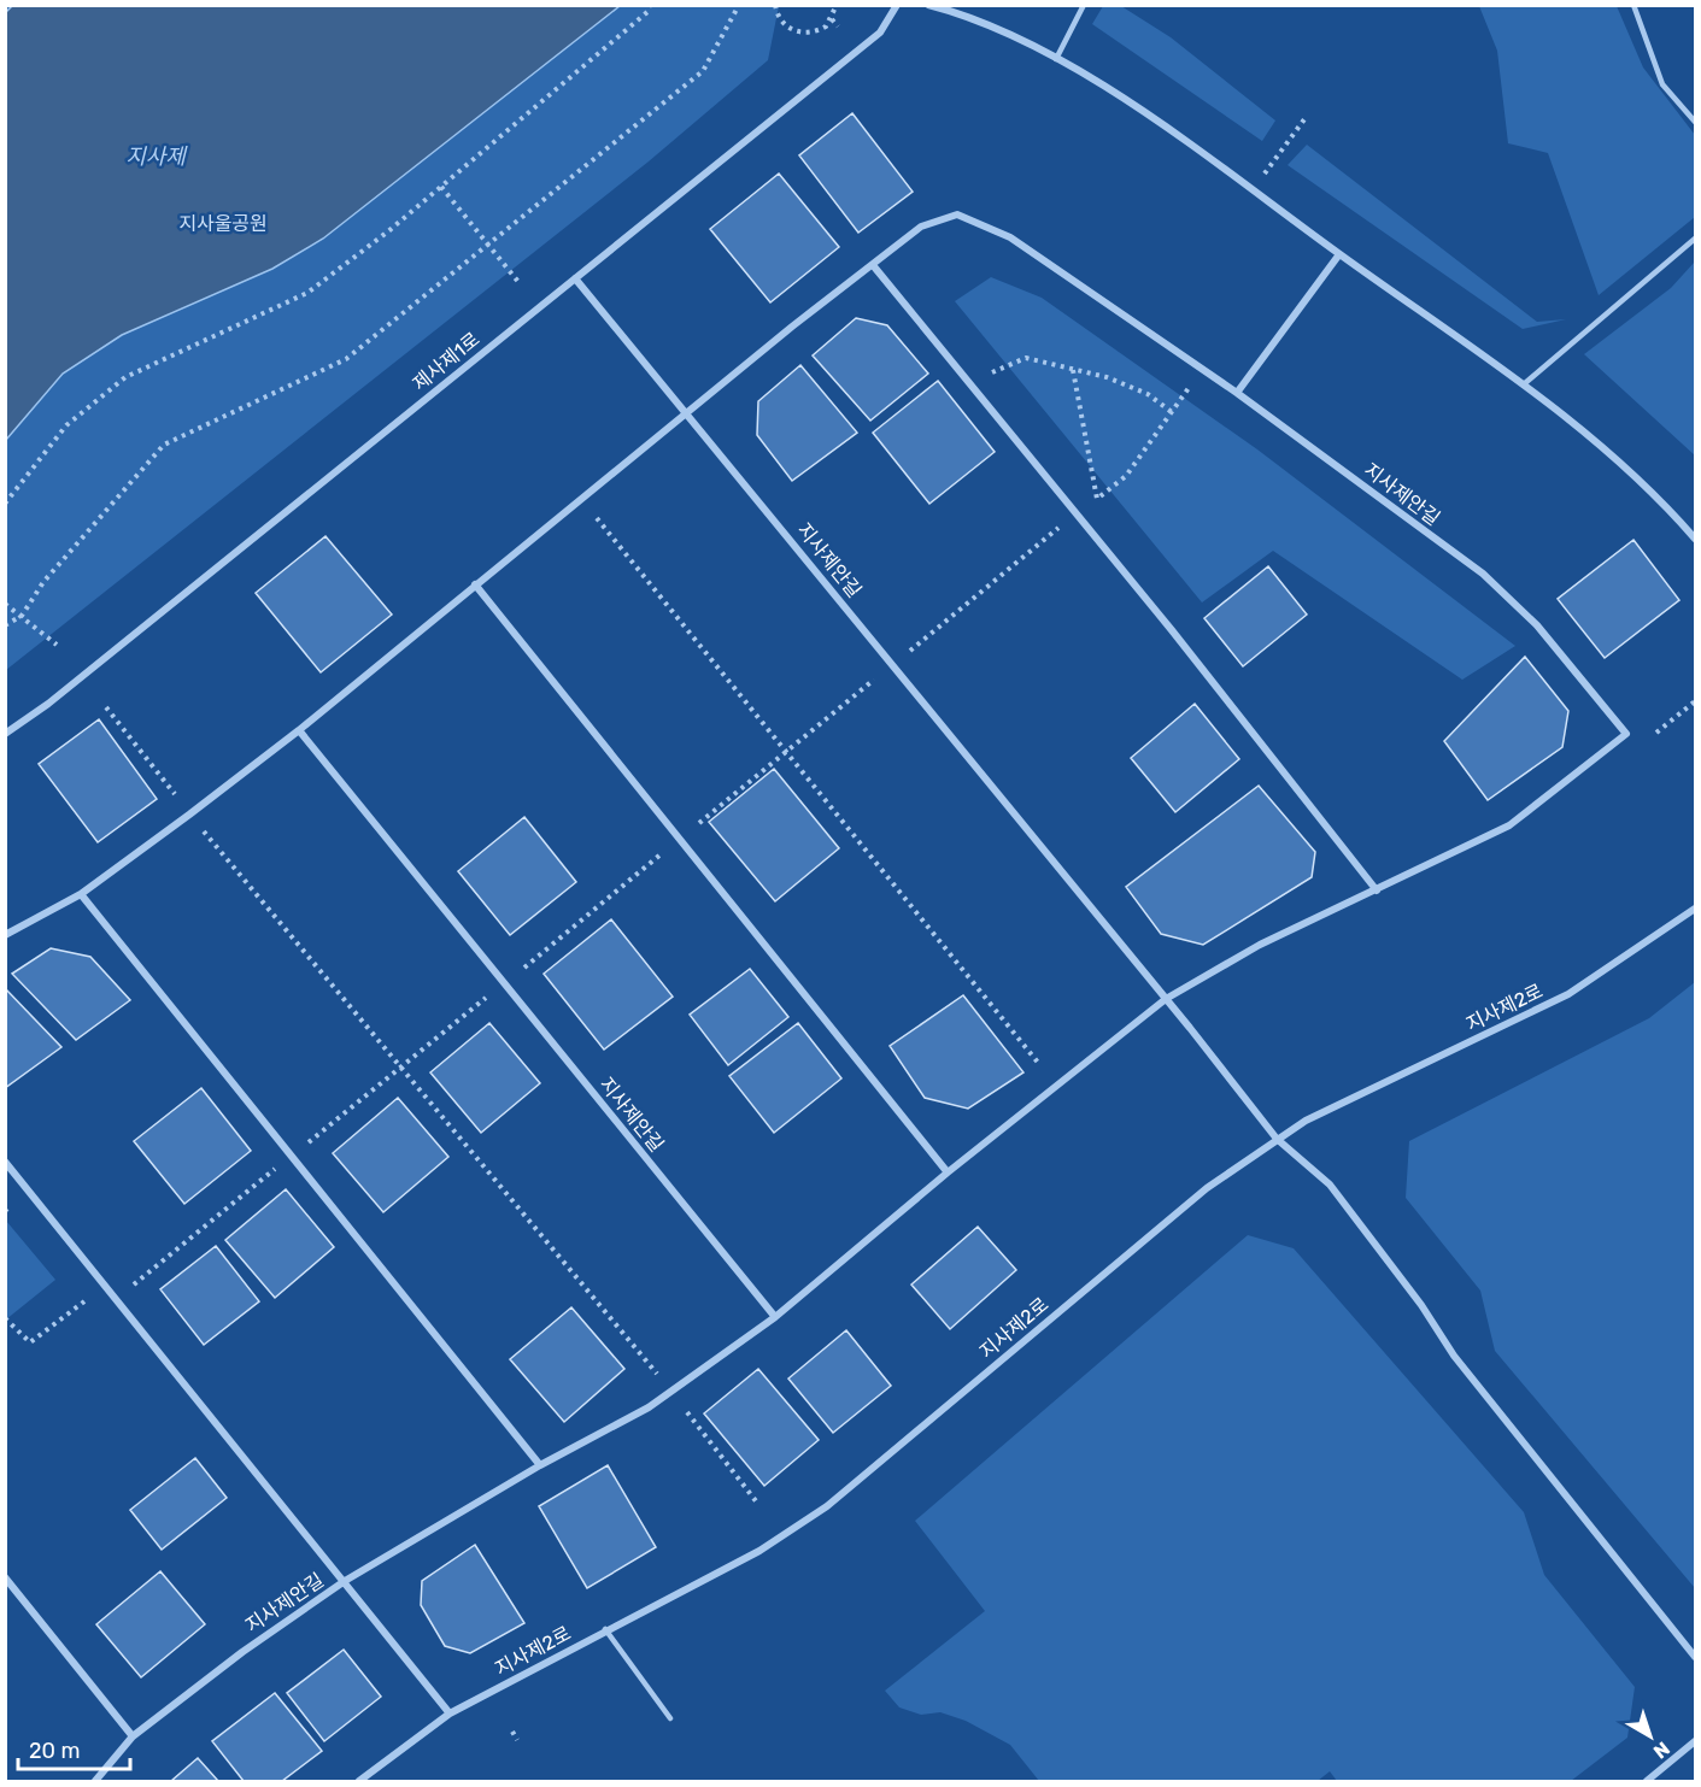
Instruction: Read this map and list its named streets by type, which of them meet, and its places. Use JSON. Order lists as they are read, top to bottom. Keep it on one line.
{"streets":{"street":["제사제1로","지사제안길","지사제2로"]},"water":["지사제"],"parks":["지사울공원"],"scale_bar":"20 m","north":"bottom right"}
